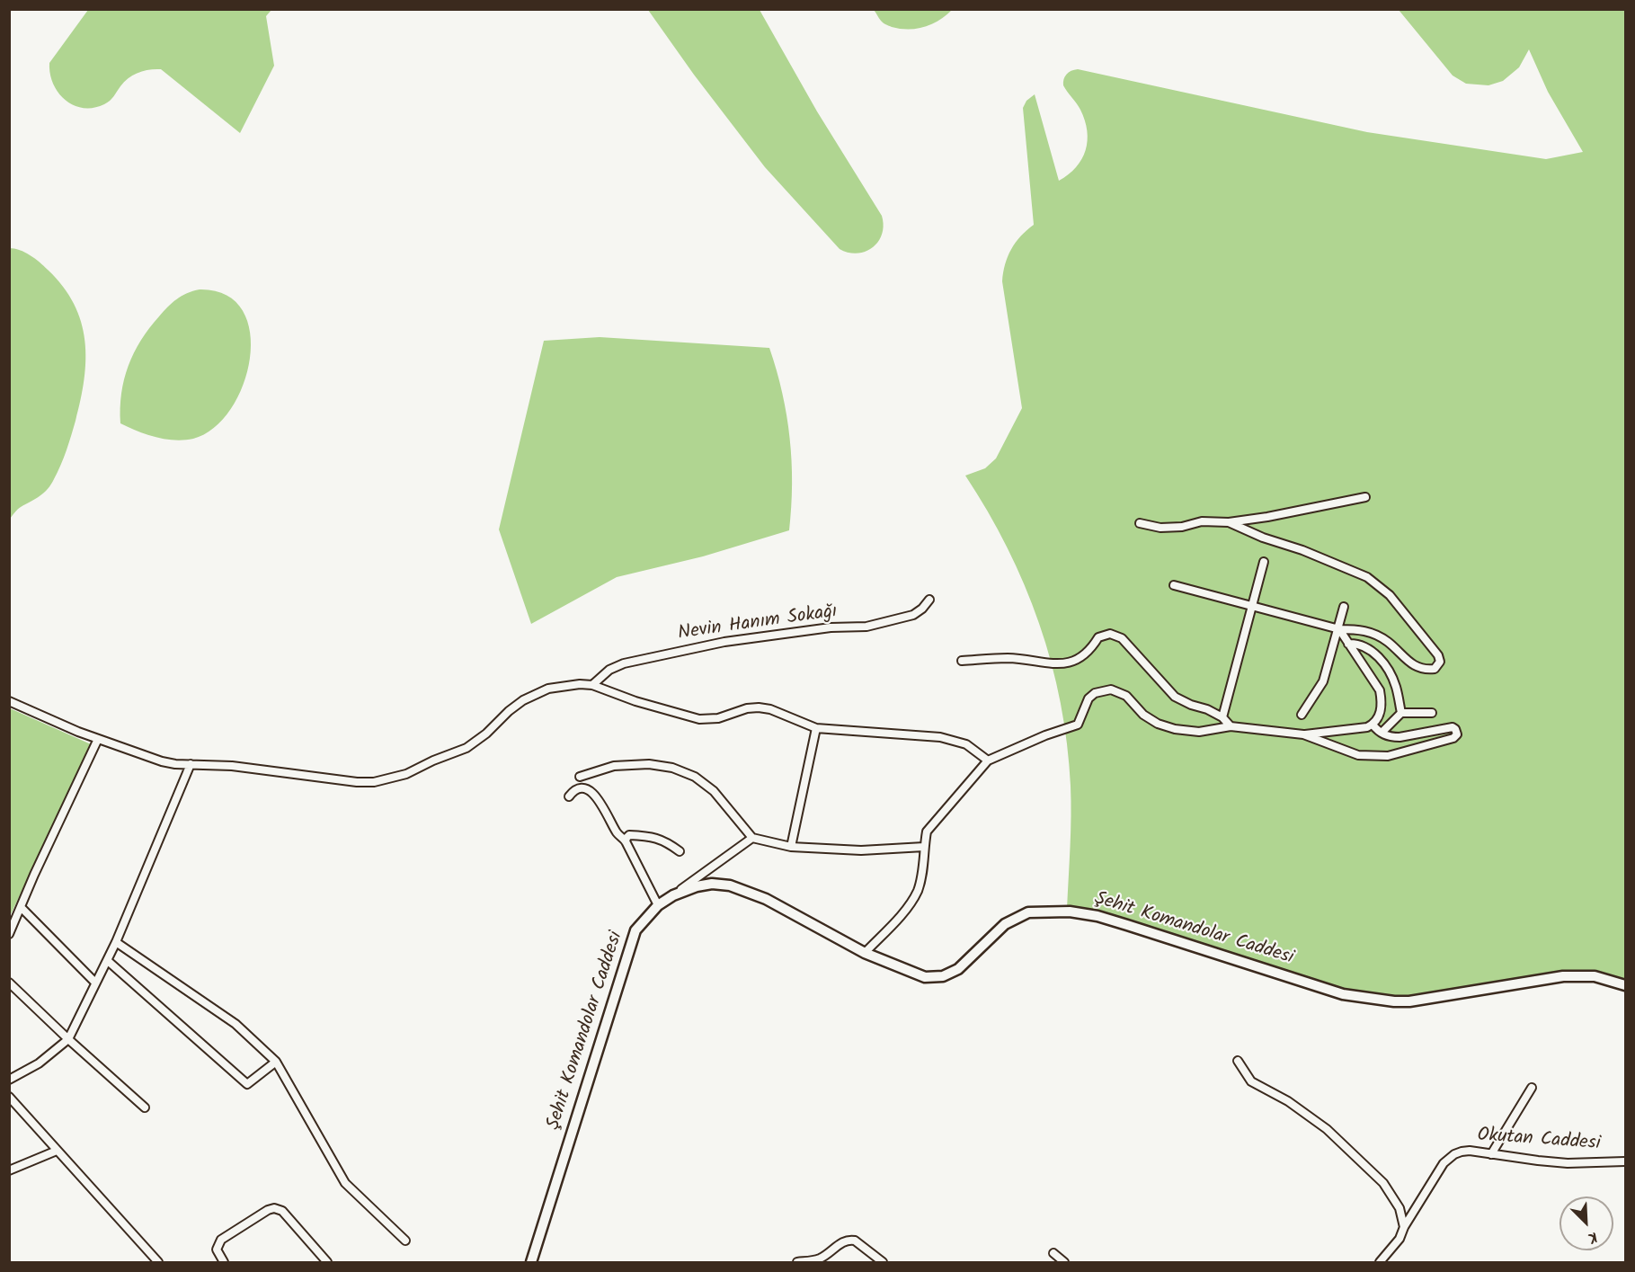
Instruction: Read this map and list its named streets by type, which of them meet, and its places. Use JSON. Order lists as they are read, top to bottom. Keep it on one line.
{"streets":{"main road":["Şehit Komandolar Caddesi"],"street":["Nevin Hanım Sokağı","Okutan Caddesi"]},"north":"bottom right"}
